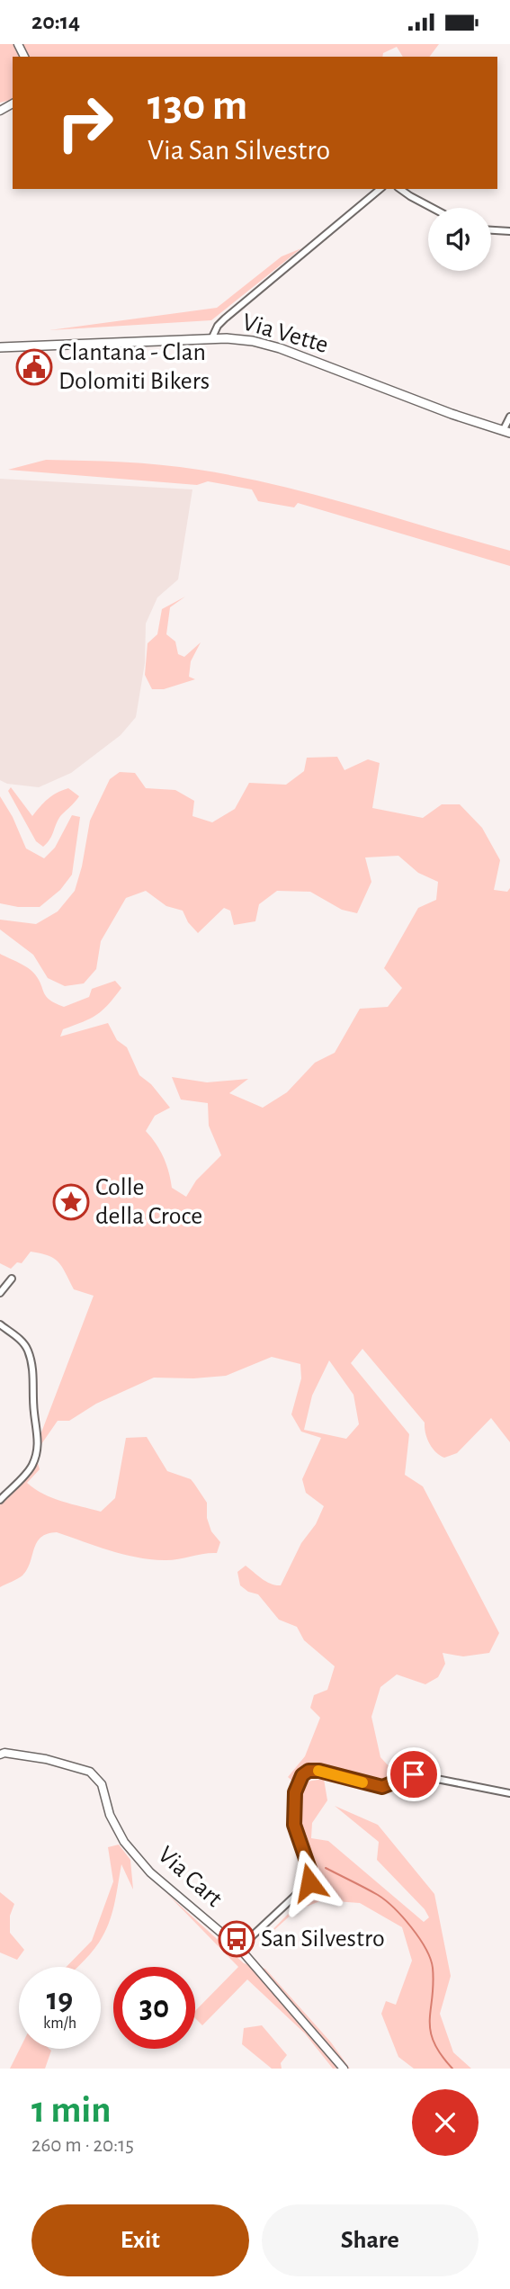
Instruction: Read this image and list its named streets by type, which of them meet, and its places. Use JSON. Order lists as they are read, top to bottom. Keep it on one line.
{"streets":{"main road":["Via Vette"],"street":["Via Cart"]},"places":{"public building":["Clantana - Clan Dolomiti Bikers"],"place":["Colle della Croce"],"bus stop":["San Silvestro"]},"page":{"status":"20:14","turn":["130 m","Via San Silvestro"],"speed":"19 km/h","limit":"30","heading":["1 min","260 m · 20:15"],"buttons":["Exit","Share"]}}
